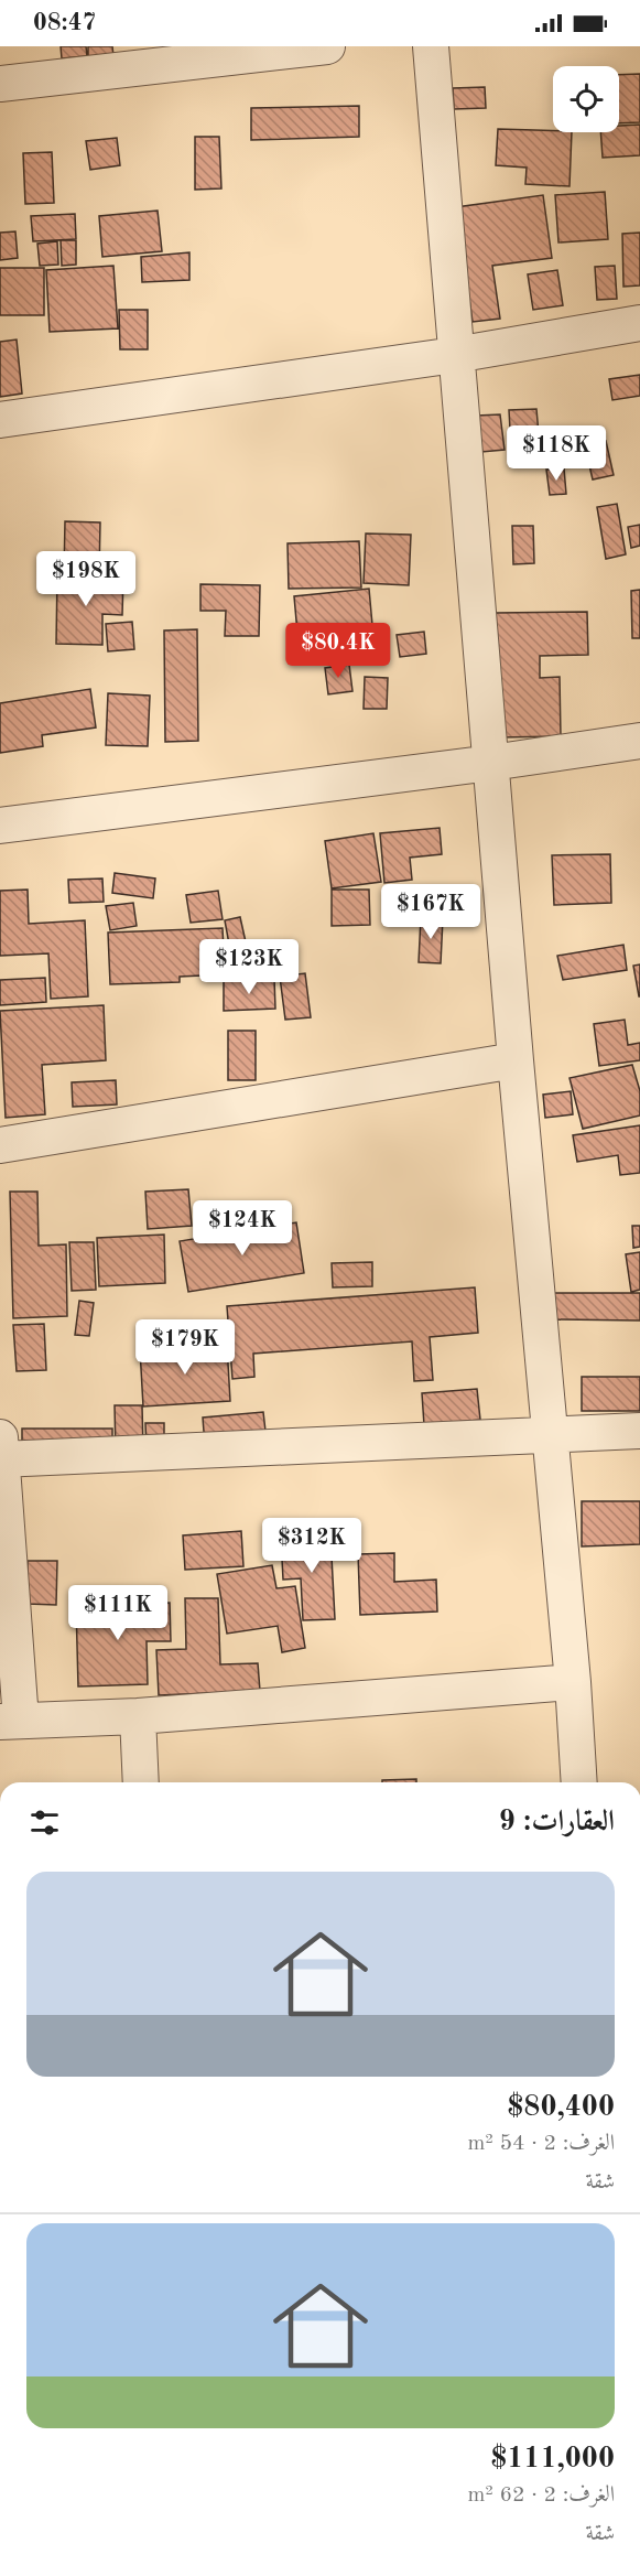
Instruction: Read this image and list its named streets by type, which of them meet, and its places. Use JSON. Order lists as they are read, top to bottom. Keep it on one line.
{"page":{"status":"08:47","price":["$118K","$198K","$80.4K","$167K","$123K","$124K","$179K","$312K","$111K"],"heading":"العقارات: 9","list":[{"name":"$80,400","note":"الغرف: 2 · 54 m² · شقة"},{"name":"$111,000","note":"الغرف: 2 · 62 m² · شقة"}]}}
